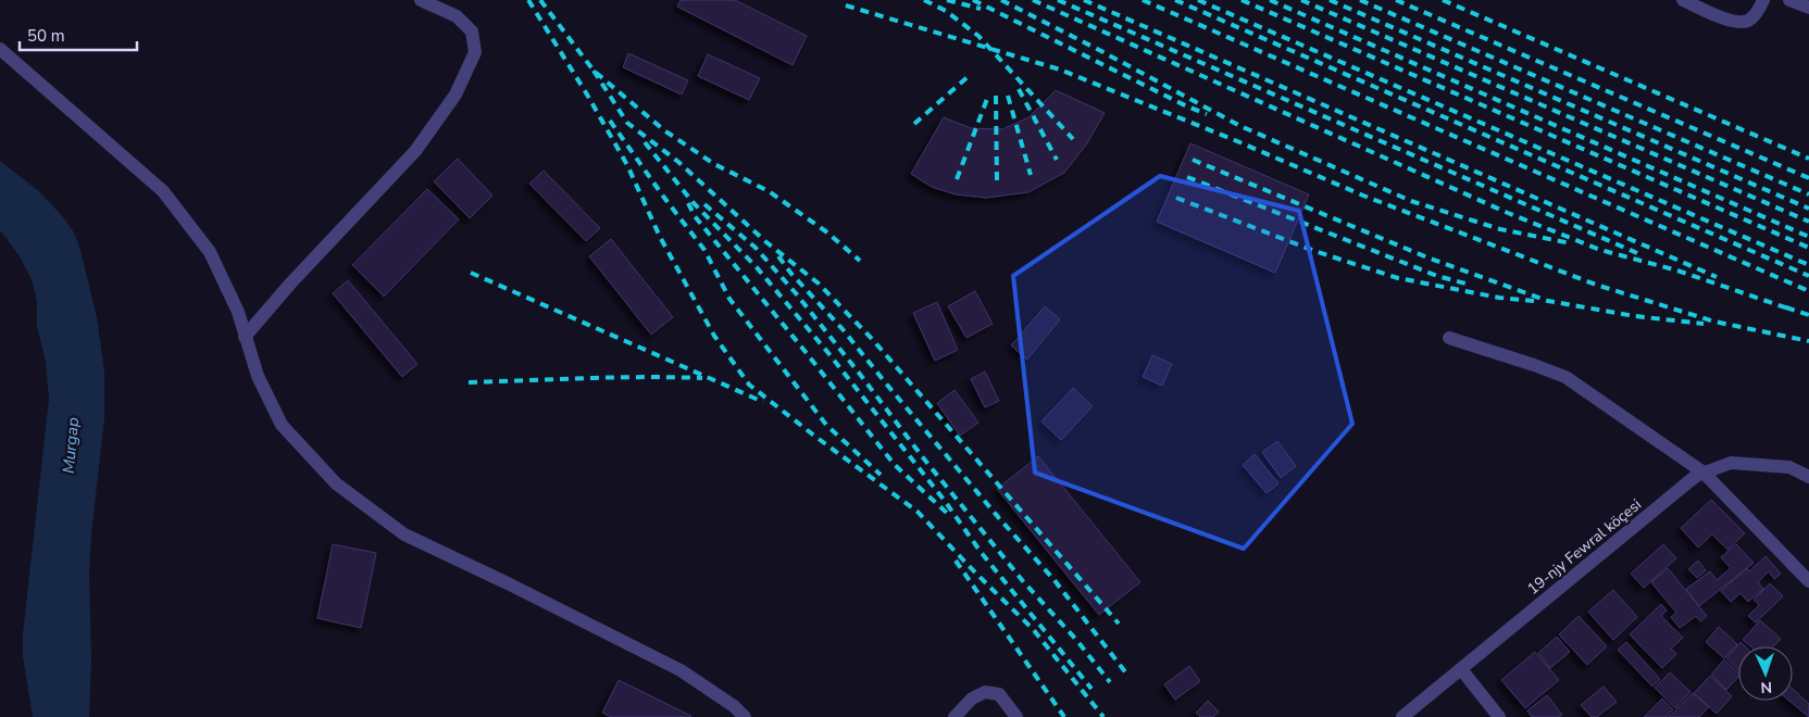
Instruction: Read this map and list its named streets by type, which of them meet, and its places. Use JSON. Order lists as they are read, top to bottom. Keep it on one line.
{"streets":{"street":["19-njy Fewral köçesi"]},"water":["Murgap"],"scale_bar":"50 m","north":"bottom"}
